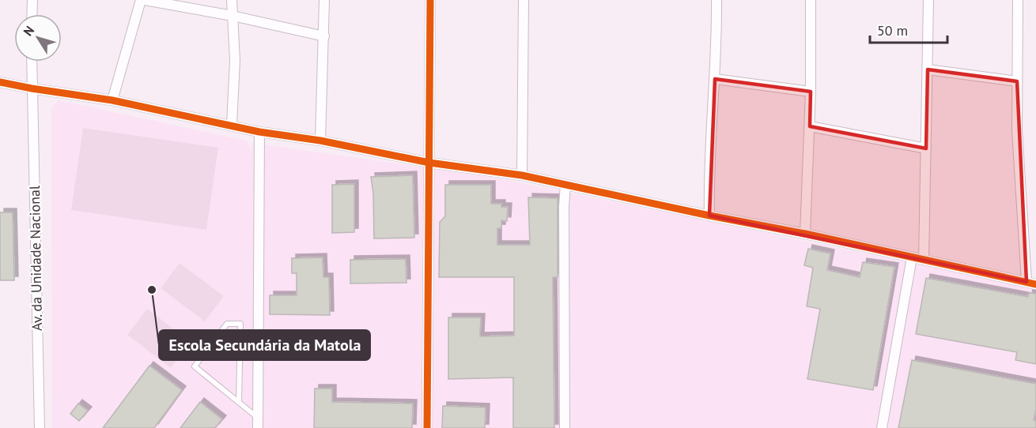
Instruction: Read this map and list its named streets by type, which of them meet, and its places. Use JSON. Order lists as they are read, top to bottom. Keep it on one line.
{"streets":{"street":["Av. da Unidade Nacional"]},"places":["Escola Secundária da Matola"],"scale_bar":"50 m","north":"top left"}
